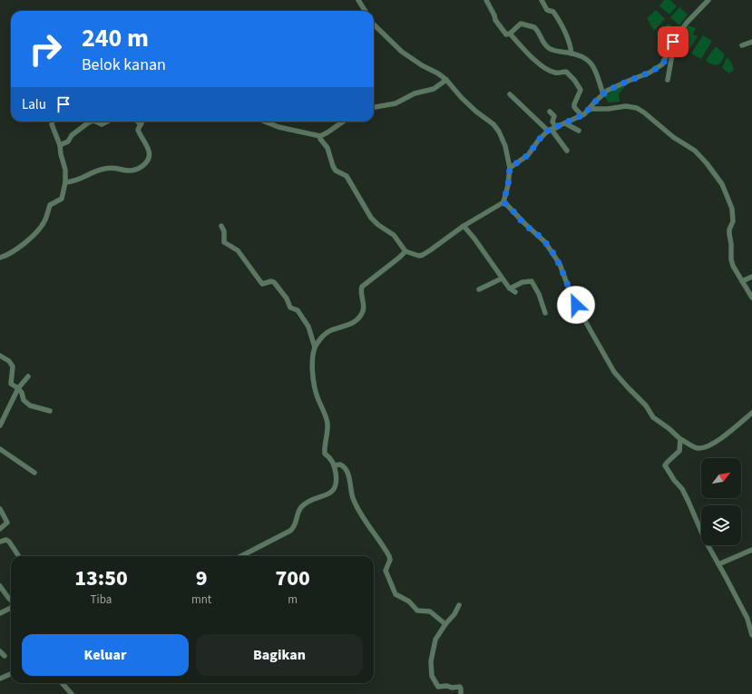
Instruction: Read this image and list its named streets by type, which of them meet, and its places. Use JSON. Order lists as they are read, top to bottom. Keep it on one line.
{"north":"top right","page":{"turn":["240 m","Belok kanan"],"then":"Lalu","eta":["13:50","Tiba","9","mnt","700","m"],"buttons":["Keluar","Bagikan"]}}
